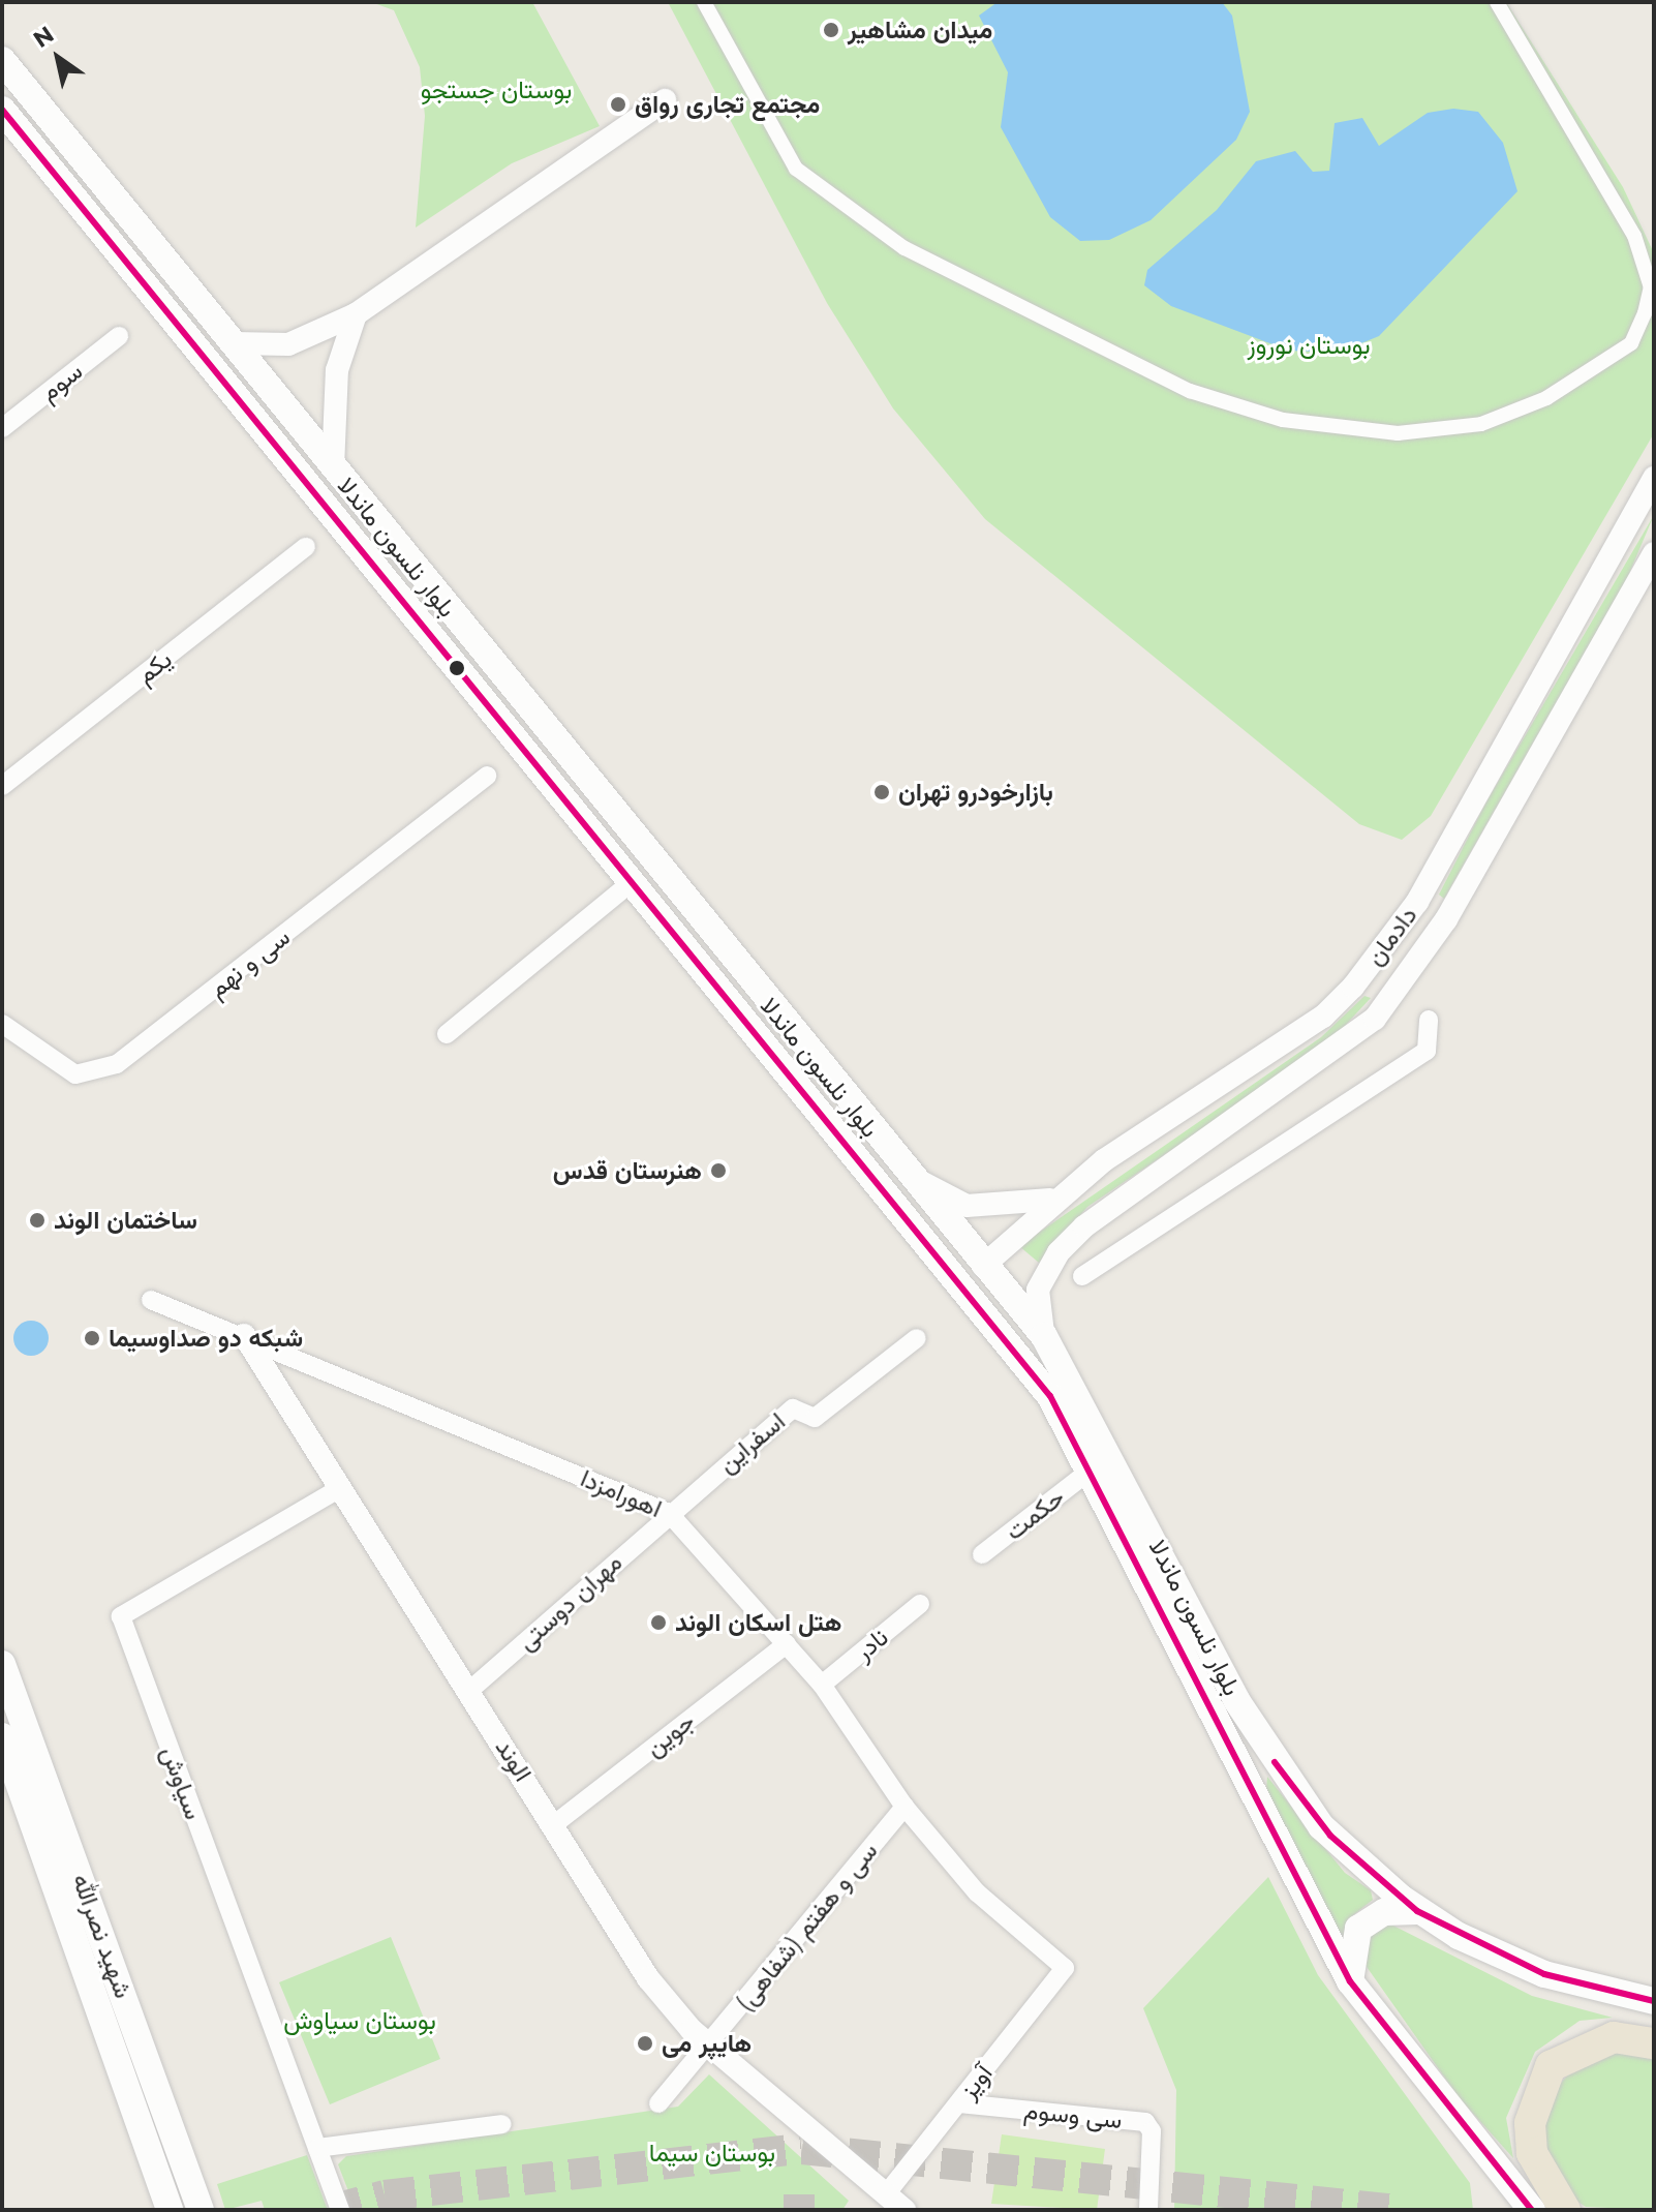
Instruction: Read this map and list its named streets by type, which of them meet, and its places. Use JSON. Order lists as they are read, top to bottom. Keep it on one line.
{"streets":{"main road":["بلوار نلسون ماندلا","شهید نصرالله"],"street":["سوم","یکم","دادمان","سی و نهم","اسفراین","اهورامزدا","حکمت","مهران دوستی","نادر","جوین","الوند","سیاوش","سی و هفتم (شفاهی)","آویز","سی وسوم"]},"crossings":[["بلوار نلسون ماندلا","دادمان"],["بلوار نلسون ماندلا","حکمت"],["اسفراین","اهورامزدا"],["اسفراین","مهران دوستی"],["اهورامزدا","مهران دوستی"],["اهورامزدا","نادر"],["اهورامزدا","جوین"],["اهورامزدا","الوند"],["اهورامزدا","سی و هفتم (شفاهی)"],["اهورامزدا","آویز"],["مهران دوستی","الوند"],["جوین","الوند"],["الوند","سیاوش"],["الوند","سی و هفتم (شفاهی)"],["الوند","آویز"],["آویز","سی وسوم"]],"parks":["بوستان جستجو","بوستان نوروز","بوستان سیاوش","بوستان سیما"],"places":["میدان مشاهیر","مجتمع تجاری رواق","بازارخودرو تهران","هنرستان قدس","ساختمان الوند","شبکه دو صداوسیما","هتل اسکان الوند","هایپر می"],"north":"top left"}
